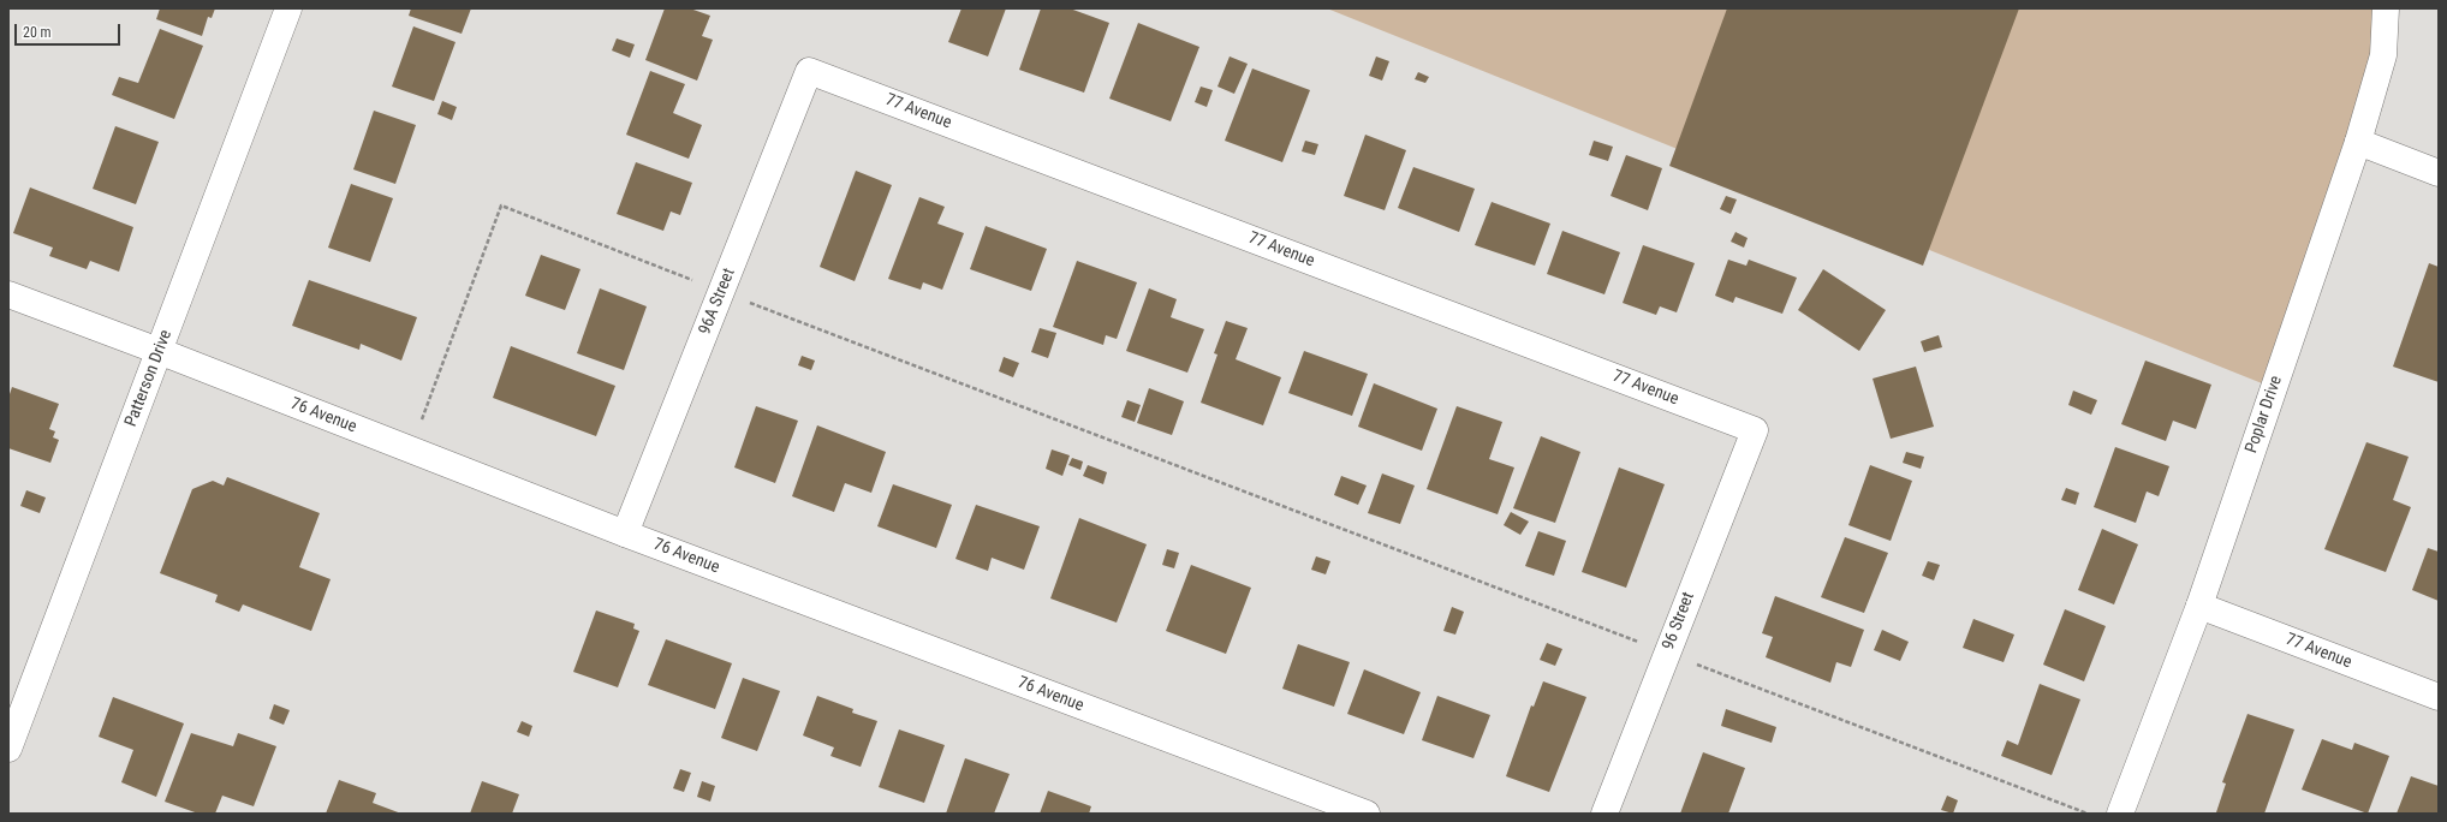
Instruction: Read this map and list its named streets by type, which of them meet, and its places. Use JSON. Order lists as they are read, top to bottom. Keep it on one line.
{"streets":{"street":["77 Avenue","96A Street","Patterson Drive","Poplar Drive","76 Avenue","96 Street"]},"crossings":[["77 Avenue","96A Street"],["77 Avenue","Poplar Drive"],["77 Avenue","96 Street"],["96A Street","76 Avenue"],["Patterson Drive","76 Avenue"]],"scale_bar":"20 m"}
